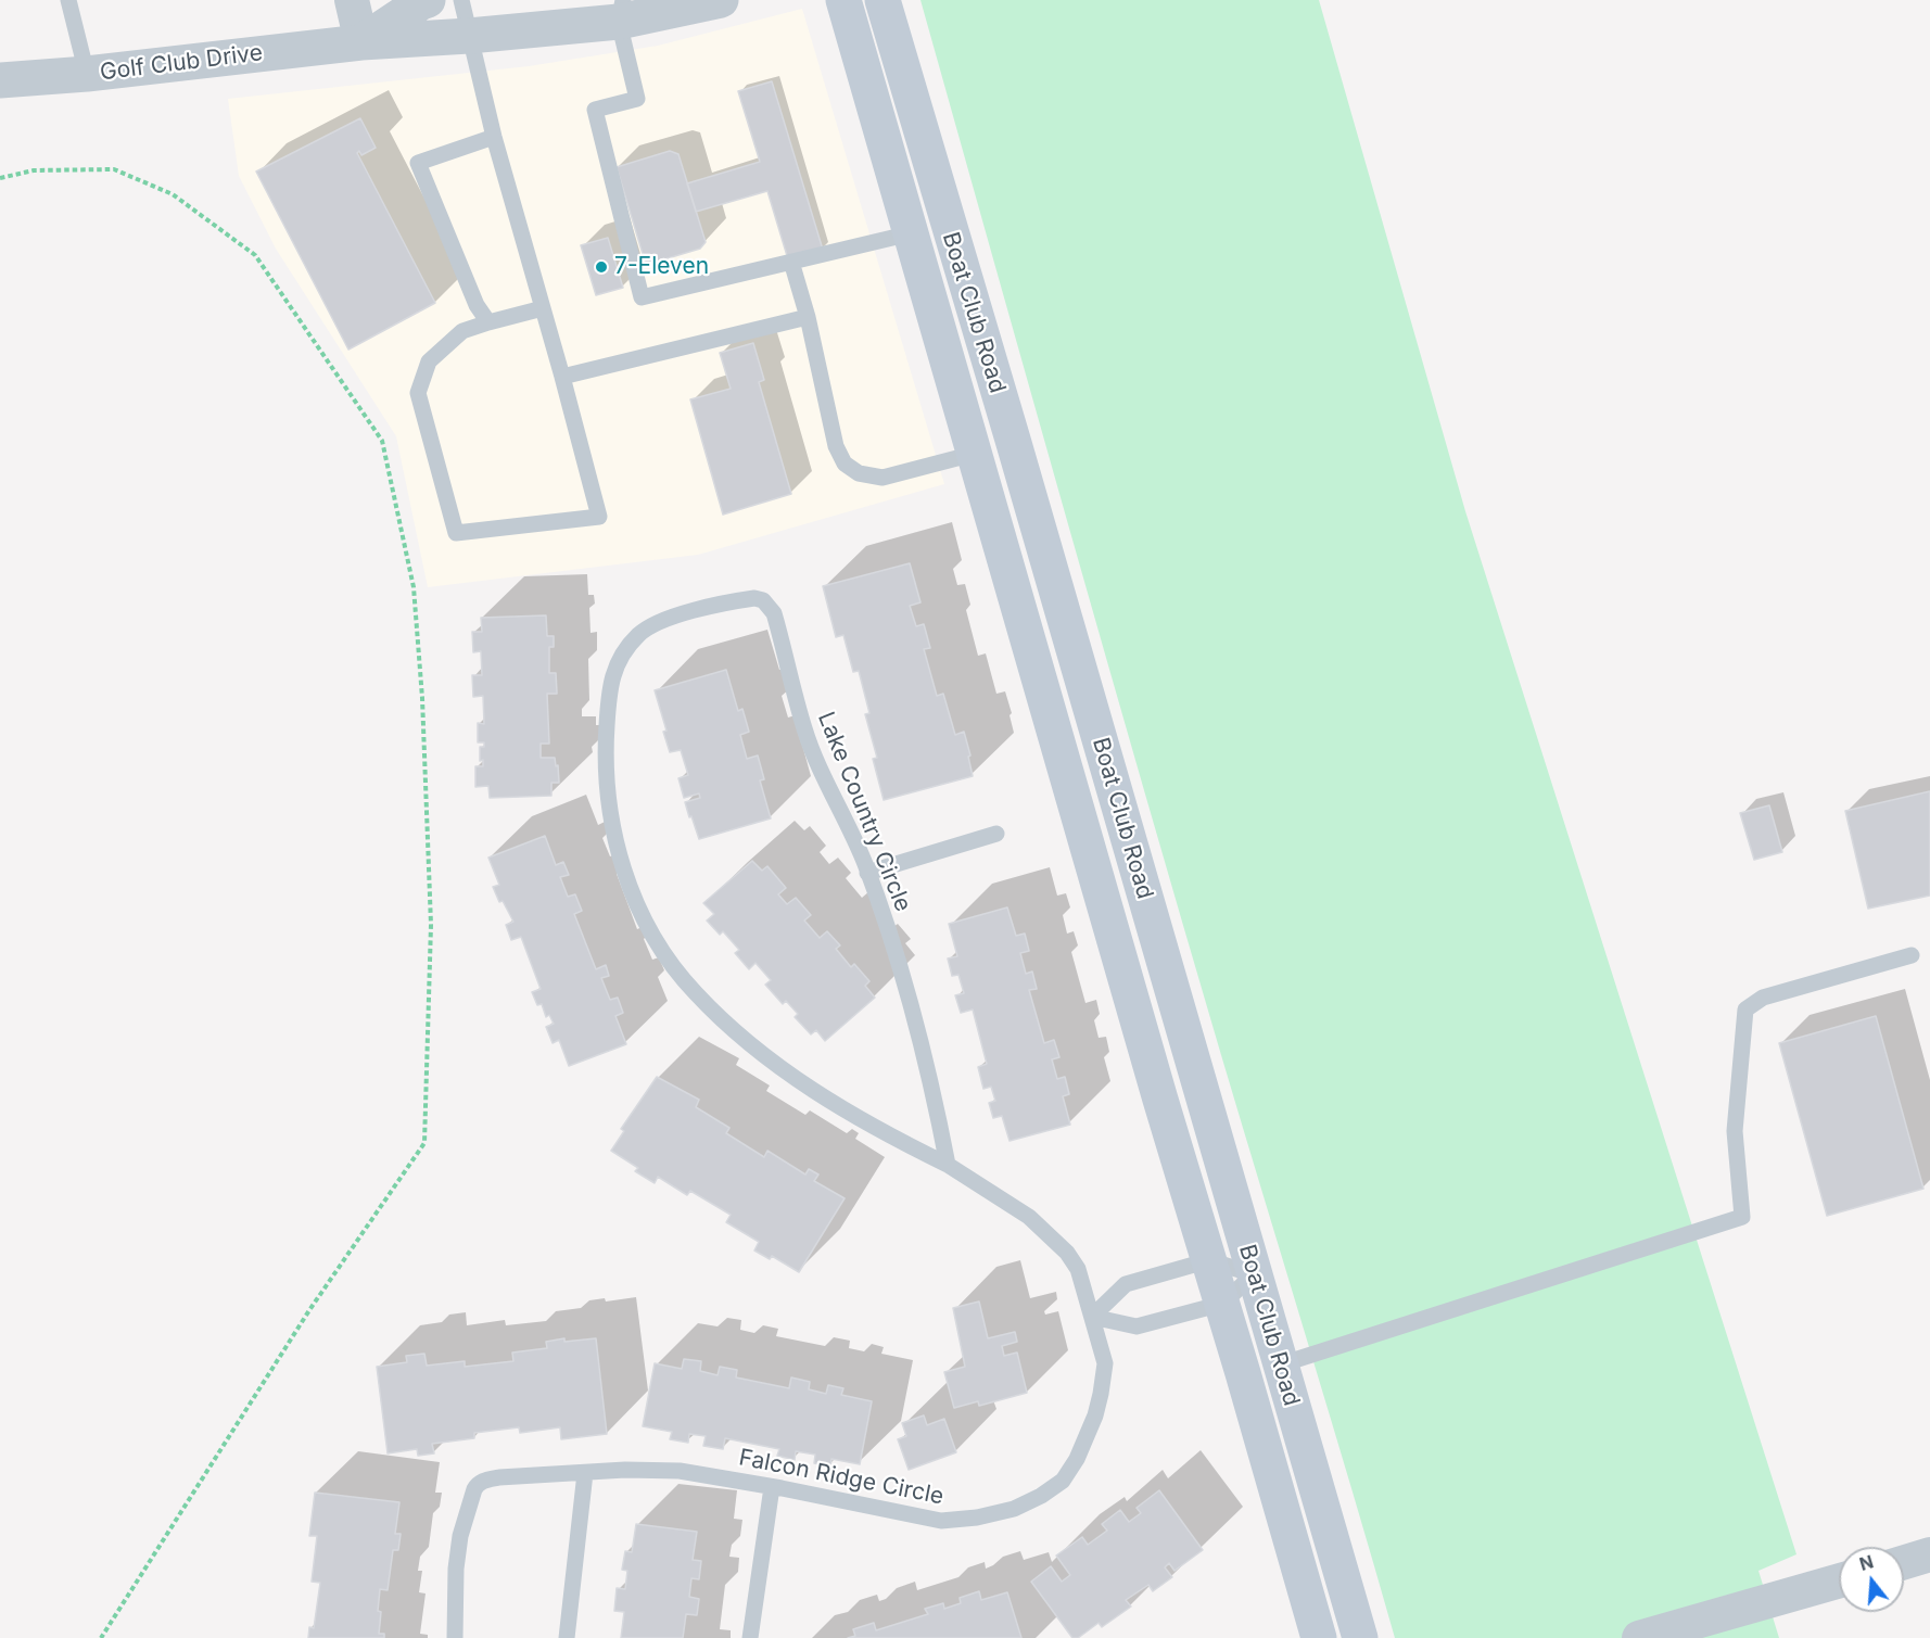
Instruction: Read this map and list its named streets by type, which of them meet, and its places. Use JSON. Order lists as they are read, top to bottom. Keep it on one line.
{"streets":{"main road":["Boat Club Road"],"street":["Golf Club Drive"],"lane":["Lake Country Circle","Falcon Ridge Circle"]},"crossings":[["Lake Country Circle","Falcon Ridge Circle"]],"places":["7-Eleven"],"north":"top"}
